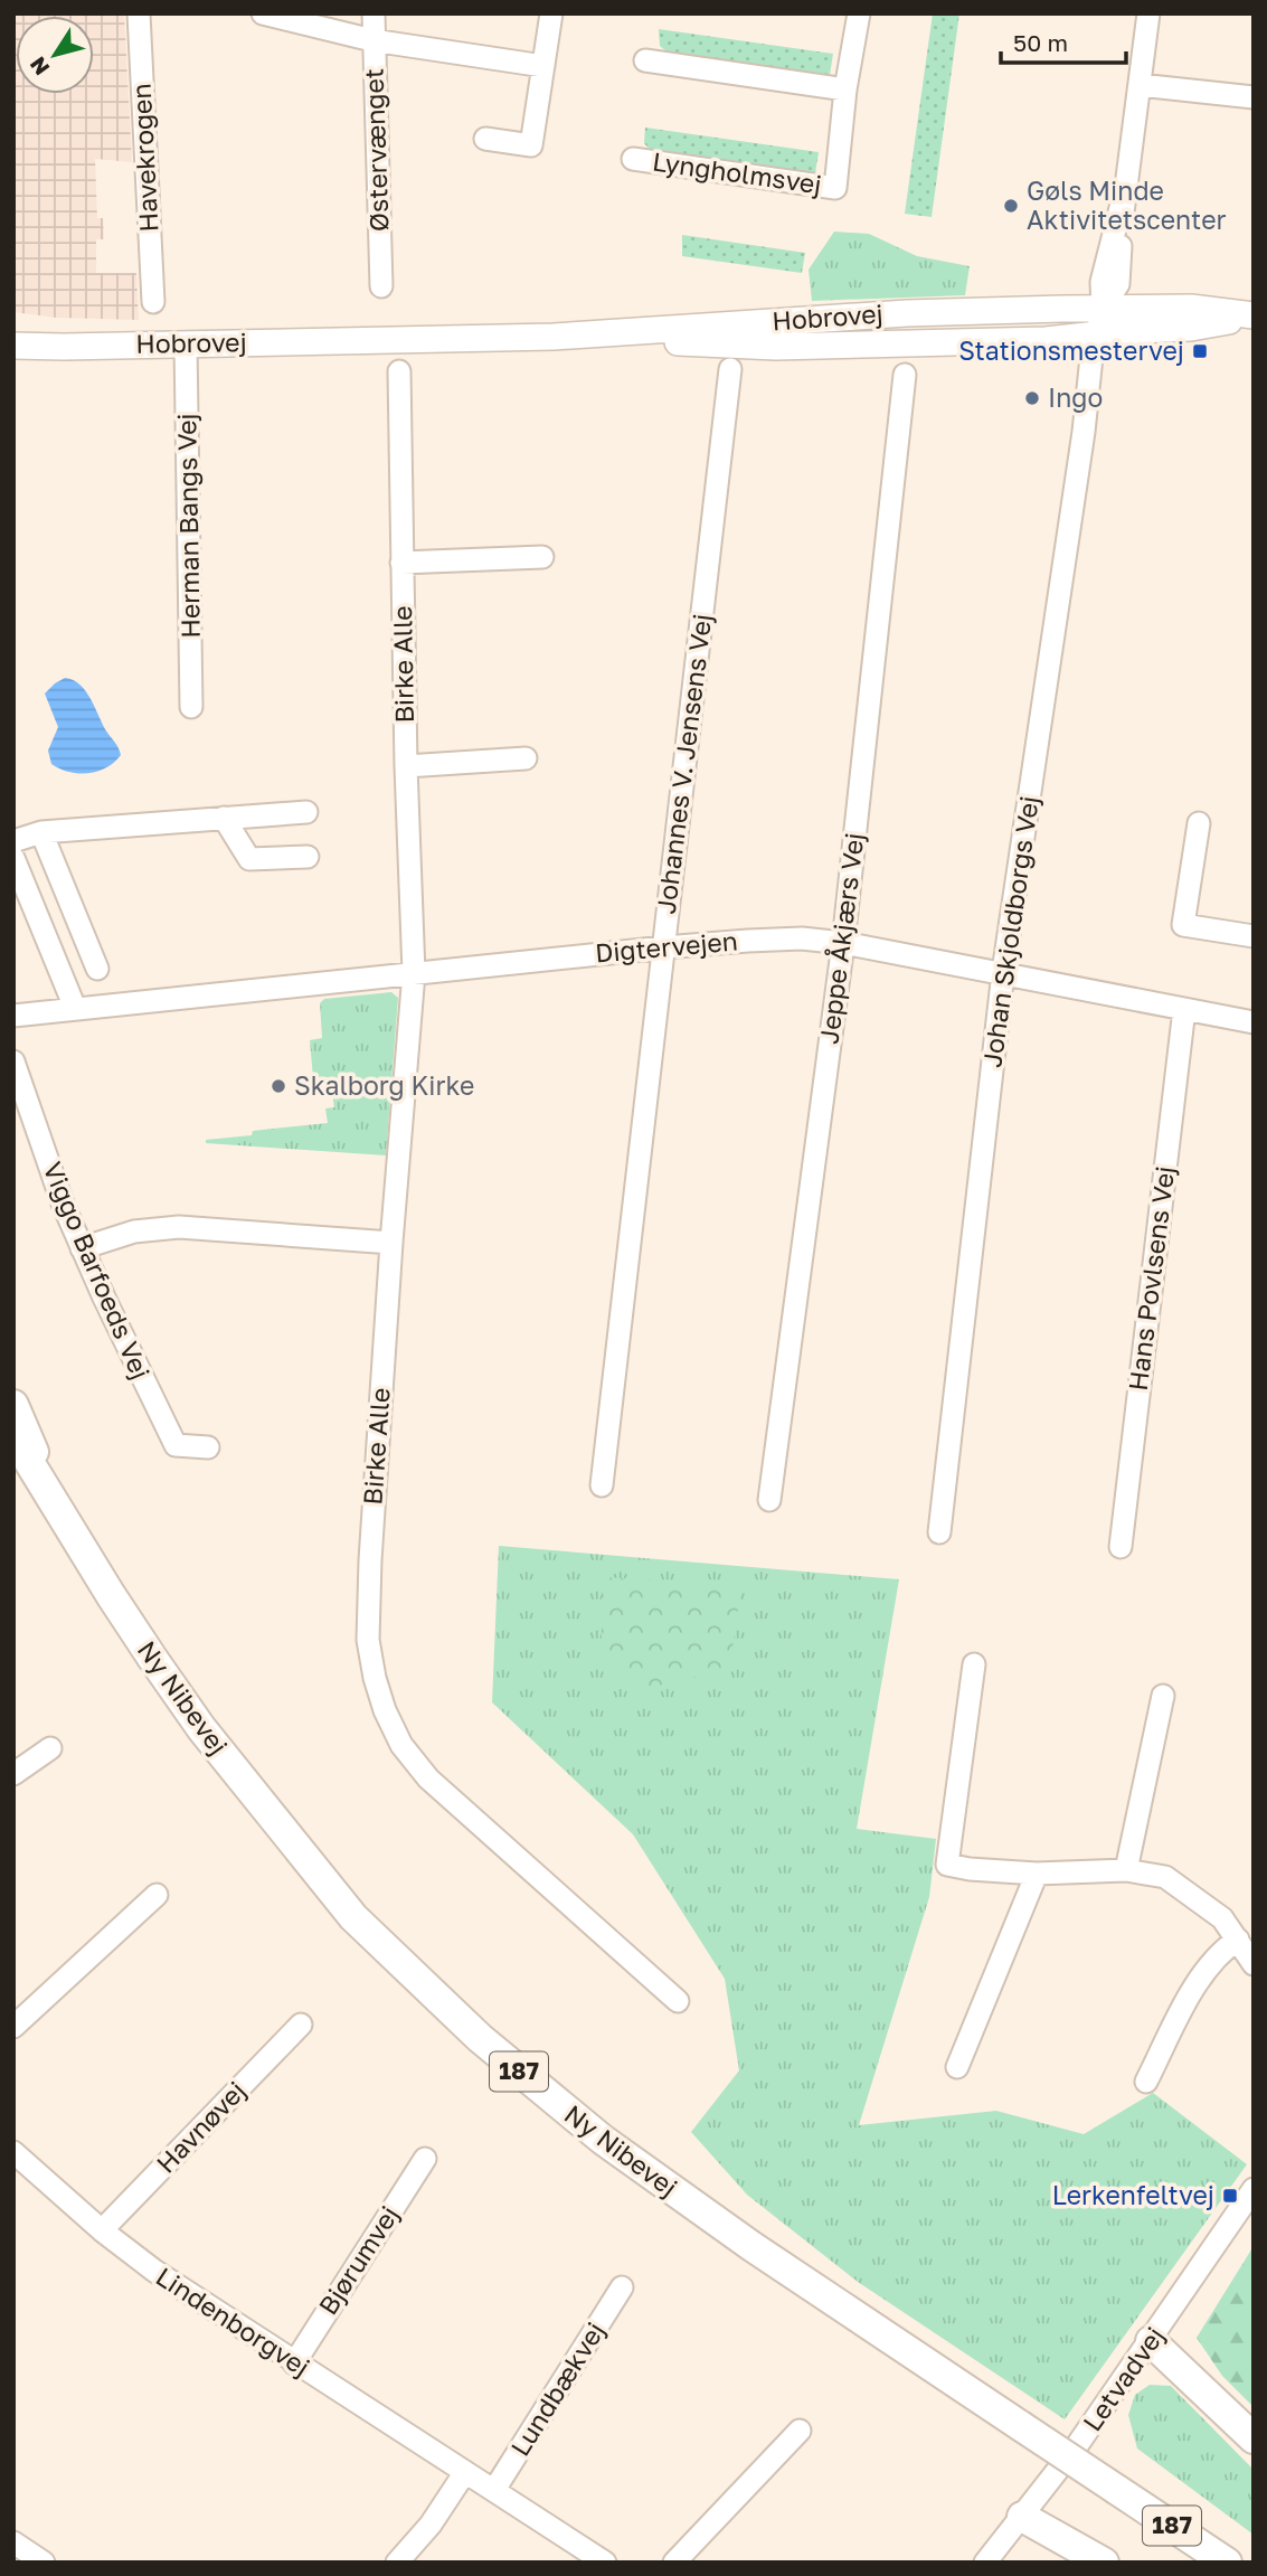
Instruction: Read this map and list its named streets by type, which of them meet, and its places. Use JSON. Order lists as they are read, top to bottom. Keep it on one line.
{"streets":{"highway":["Ny Nibevej","187"],"main road":["Hobrovej"],"street":["Østervænget","Havekrogen","Lyngholmsvej","Herman Bangs Vej","Birke Alle","Johannes V. Jensens Vej","Johan Skjoldborgs Vej","Jeppe Åkjærs Vej","Digtervejen","Viggo Barfoeds Vej","Hans Povlsens Vej","Havnøvej","Bjørumvej","Lindenborgvej","Letvadvej","Lundbækvej"]},"crossings":[["Hobrovej","Herman Bangs Vej"],["Hobrovej","Johan Skjoldborgs Vej"],["Birke Alle","Digtervejen"],["Johannes V. Jensens Vej","Digtervejen"],["Johan Skjoldborgs Vej","Digtervejen"],["Jeppe Åkjærs Vej","Digtervejen"],["Digtervejen","Hans Povlsens Vej"],["Havnøvej","Lindenborgvej"],["Bjørumvej","Lindenborgvej"],["Lindenborgvej","Lundbækvej"]],"places":{"other":["Gøls Minde Aktivitetscenter","Ingo","Skalborg Kirke"],"transit":["Stationsmestervej","Lerkenfeltvej"]},"scale_bar":"50 m","north":"bottom left"}
